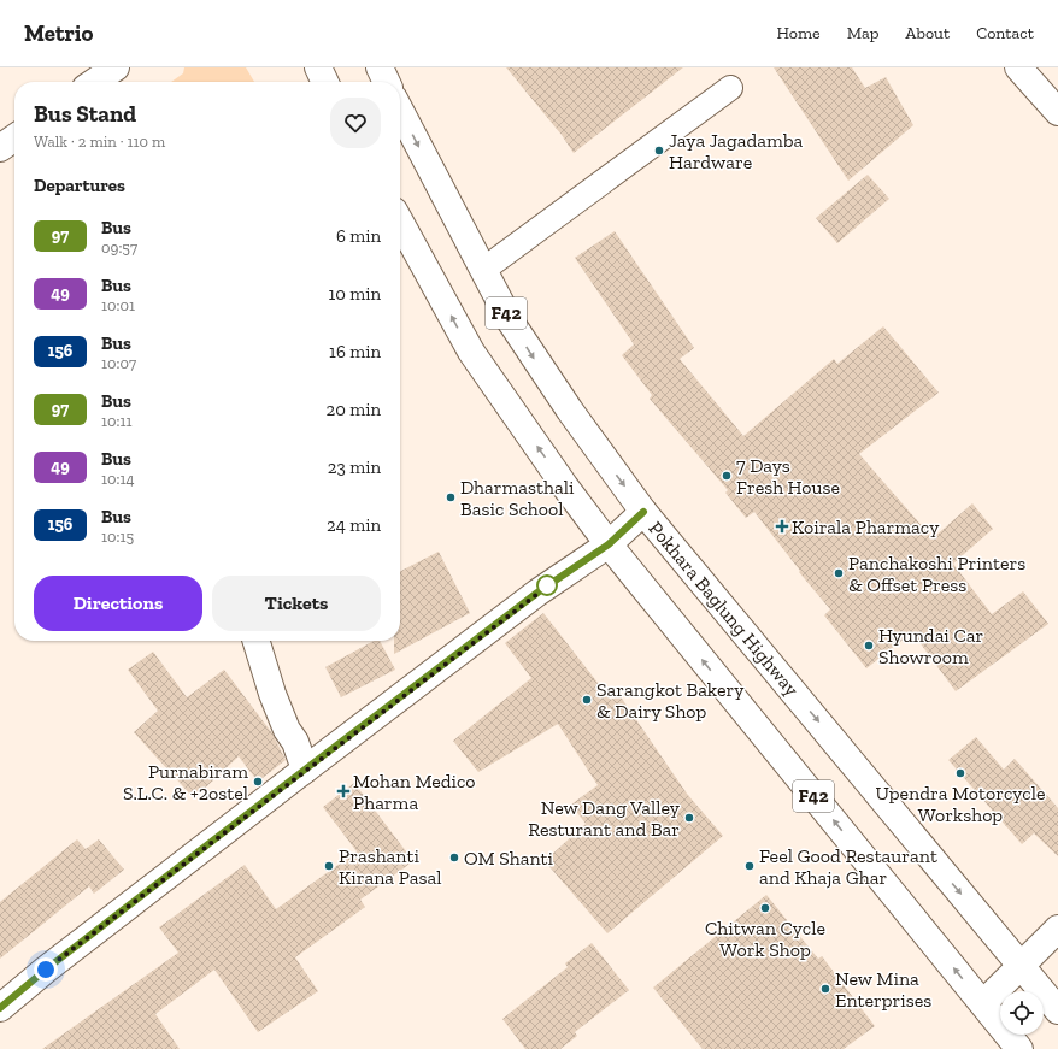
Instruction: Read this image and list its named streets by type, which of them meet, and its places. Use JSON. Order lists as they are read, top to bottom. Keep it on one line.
{"streets":{"main road":["F42","Pokhara Baglung Highway"]},"places":{"other":["Jaya Jagadamba Hardware","7 Days Fresh House","Dharmasthali Basic School","Panchakoshi Printers & Offset Press","Hyundai Car Showroom","Sarangkot Bakery & Dairy Shop","Upendra Motorcycle Workshop","Purnabiram S.L.C. & +2ostel","New Dang Valley Resturant and Bar","OM Shanti","Prashanti Kirana Pasal","Feel Good Restaurant and Khaja Ghar","Chitwan Cycle Work Shop","New Mina Enterprises"],"health":["Koirala Pharmacy","Mohan Medico Pharma"]},"lines":["bus line 97"],"page":{"header":"Metrio","nav":["Home","Map","About","Contact"],"heading":[["Bus Stand","Walk · 2 min · 110 m"],"Departures"],"list":[{"mark":"97","name":"Bus","note":"09:57","value":"6 min"},{"mark":"49","name":"Bus","note":"10:01","value":"10 min"},{"mark":"156","name":"Bus","note":"10:07","value":"16 min"},{"mark":"97","name":"Bus","note":"10:11","value":"20 min"},{"mark":"49","name":"Bus","note":"10:14","value":"23 min"},{"mark":"156","name":"Bus","note":"10:15","value":"24 min"}],"buttons":["Directions","Tickets"]}}
